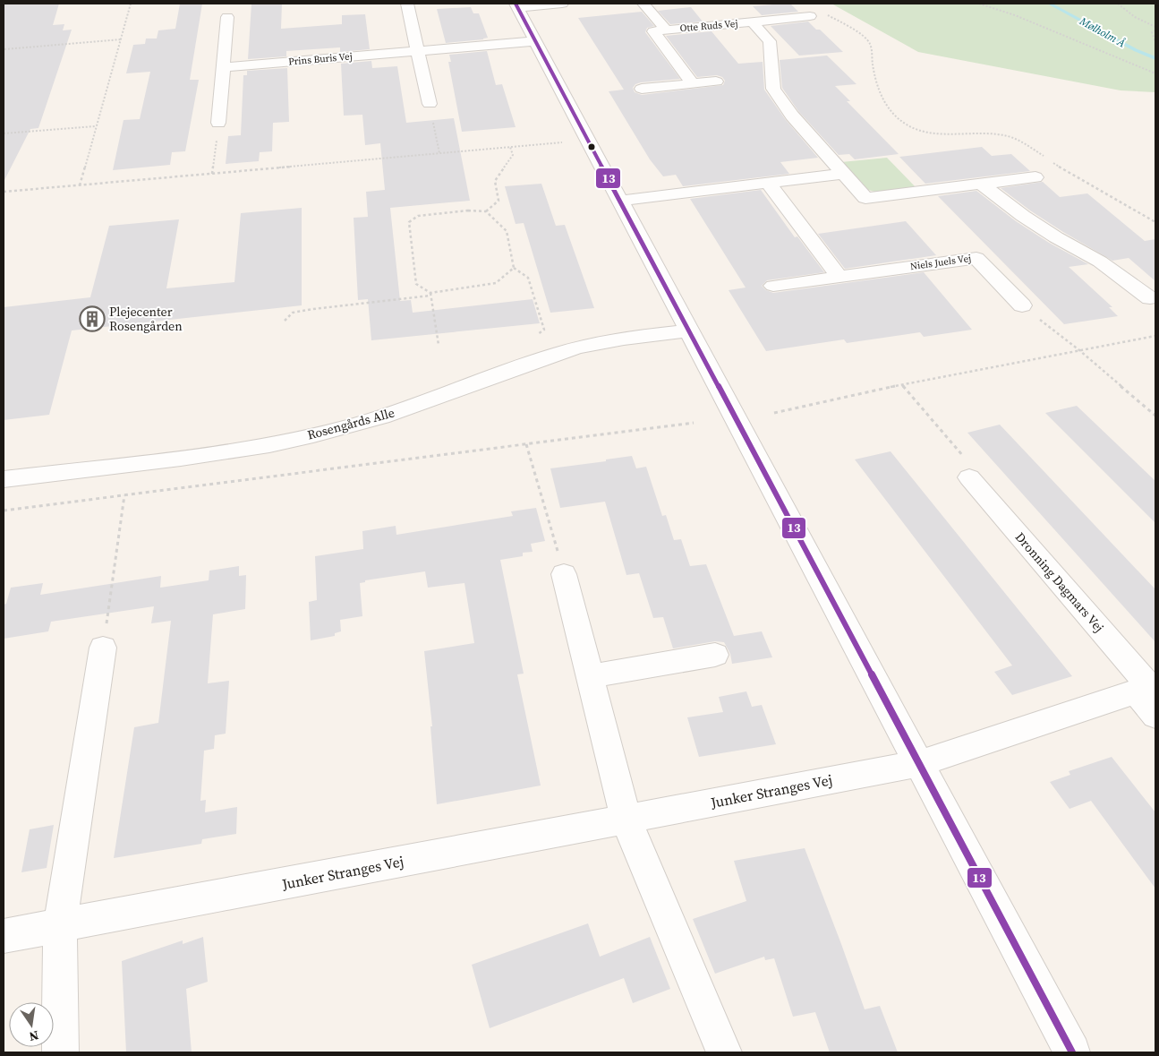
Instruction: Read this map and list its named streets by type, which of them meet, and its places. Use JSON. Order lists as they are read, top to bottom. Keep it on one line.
{"streets":{"street":["Otte Ruds Vej","Prins Buris Vej","Niels Juels Vej","Rosengårds Alle","Dronning Dagmars Vej","Junker Stranges Vej"]},"water":["Mølholm Å"],"places":{"building":["Plejecenter Rosengården"]},"lines":["transit line 13"],"north":"bottom"}
